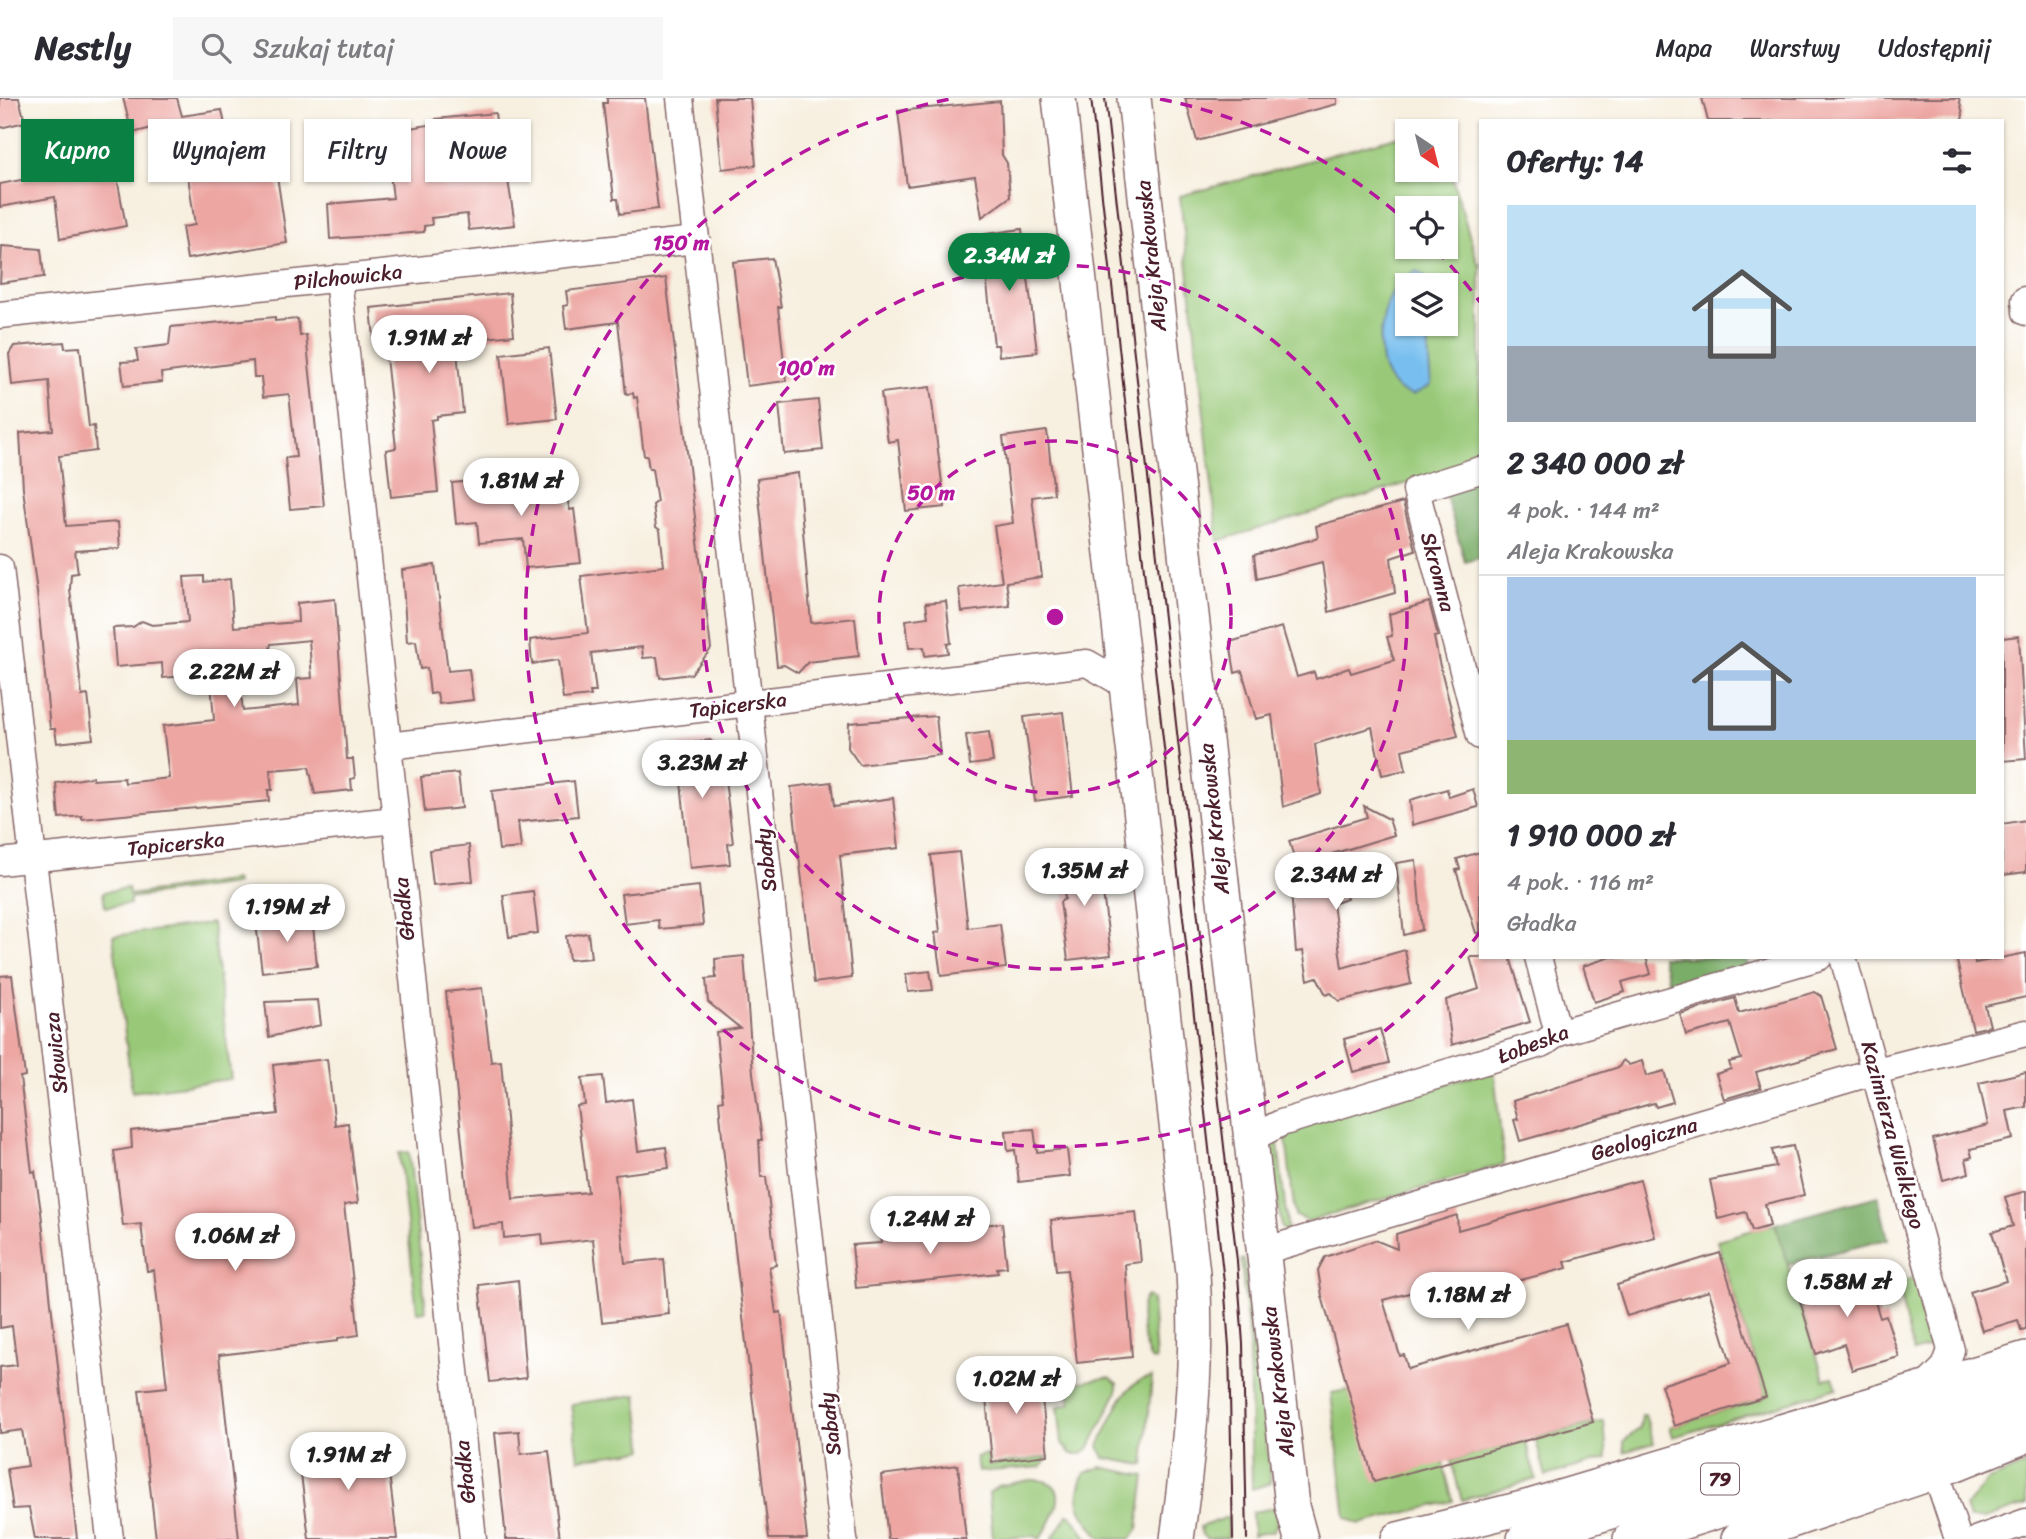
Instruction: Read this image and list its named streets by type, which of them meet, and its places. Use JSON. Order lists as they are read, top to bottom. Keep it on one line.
{"streets":{"main road":["Aleja Krakowska","79"],"street":["Pilchowicka","Skromna","Tapicerska","Sabały","Gładka","Łobeska","Słowicza","Kazimierza Wielkiego","Geologiczna"]},"crossings":[["Aleja Krakowska","Łobeska"],["Aleja Krakowska","Geologiczna"],["Pilchowicka","Sabały"],["Pilchowicka","Gładka"],["Tapicerska","Sabały"],["Tapicerska","Gładka"],["Tapicerska","Słowicza"],["Kazimierza Wielkiego","Geologiczna"]],"north":"bottom right","page":{"header":"Nestly","search":"Szukaj tutaj","nav":["Mapa","Warstwy","Udostępnij"],"chip":["Kupno","Wynajem","Filtry","Nowe"],"heading":"Oferty: 14","list":[{"name":"2 340 000 zł","note":"4 pok. · 144 m² · Aleja Krakowska"},{"name":"1 910 000 zł","note":"4 pok. · 116 m² · Gładka"}],"price":["2.34M zł","1.91M zł","1.81M zł","2.22M zł","3.23M zł","1.35M zł","2.34M zł","1.19M zł","1.24M zł","1.06M zł","1.58M zł","1.18M zł","1.02M zł","1.91M zł"]},"rings":["150 m","100 m","50 m"]}
